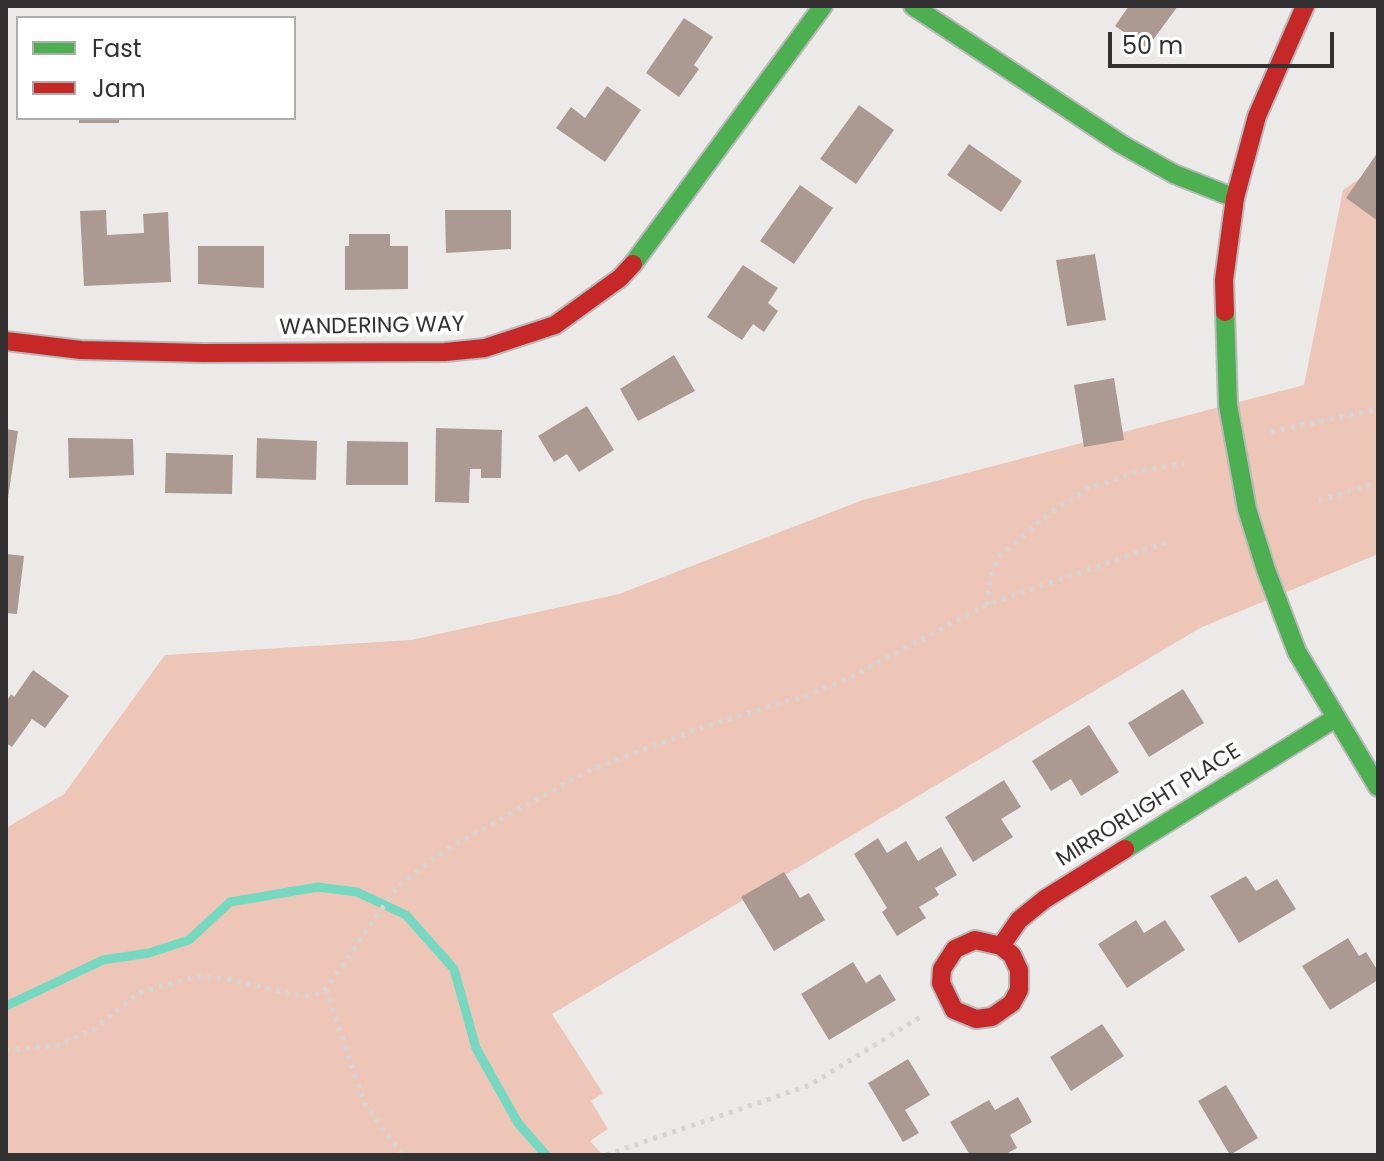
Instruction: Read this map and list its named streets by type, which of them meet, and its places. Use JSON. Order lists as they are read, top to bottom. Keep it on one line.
{"streets":{"street":["WANDERING WAY","MIRRORLIGHT PLACE"]},"legend":["Fast","Jam"],"scale_bar":"50 m"}
